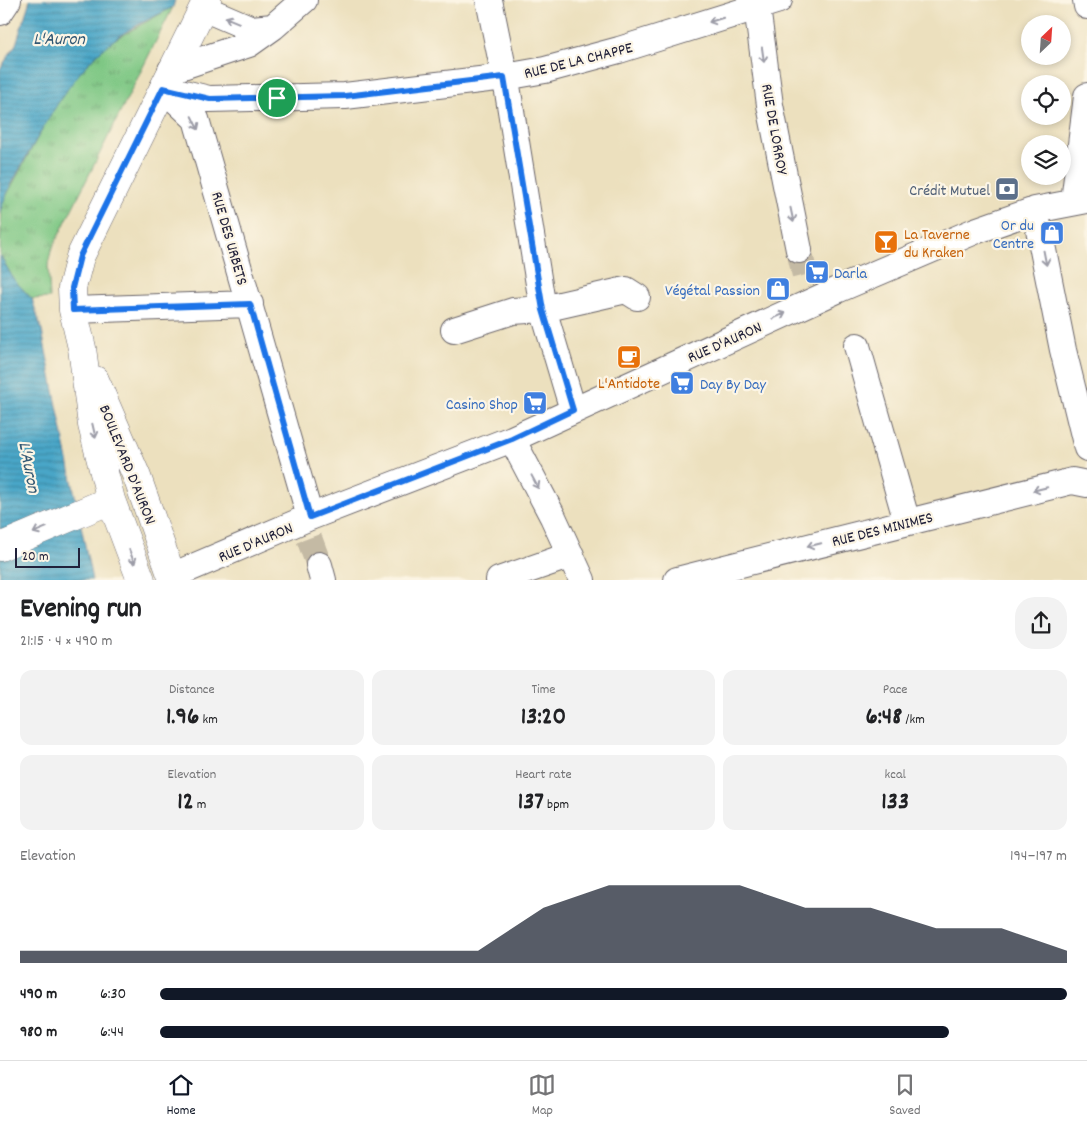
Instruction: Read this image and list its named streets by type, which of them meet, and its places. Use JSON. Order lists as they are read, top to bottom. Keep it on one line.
{"streets":{"main road":["BOULEVARD D'AURON"],"street":["RUE DE LA CHAPPE","RUE DE LORROY","RUE DES URBETS","RUE D'AURON","RUE DES MINIMES"]},"crossings":[["RUE DE LA CHAPPE","RUE DE LORROY"],["RUE DE LA CHAPPE","RUE DES URBETS"],["RUE DE LA CHAPPE","BOULEVARD D'AURON"],["RUE DES URBETS","RUE D'AURON"],["RUE DES URBETS","BOULEVARD D'AURON"],["RUE D'AURON","BOULEVARD D'AURON"]],"one_way":["RUE DE LA CHAPPE","RUE DE LORROY","RUE DES URBETS","RUE D'AURON","RUE DES MINIMES"],"water":["L'Auron"],"places":{"bank":["Crédit Mutuel"],"shop":["Or du Centre","Végétal Passion"],"bar":["La Taverne du Kraken"],"supermarket":["Darla","Day By Day","Casino Shop"],"cafe":["L'Antidote"]},"scale_bar":"20 m","north":"top right","page":{"scale":"20 m","heading":["Evening run","21:15 · 4 × 490 m"],"stats":[["Distance","1.96 km"],["Time","13:20"],["Pace","6:48 /km"],["Elevation","12 m"],["Heart rate","137 bpm"],["kcal","133"]],"chart":["Elevation","194–197 m"],"list":[{"name":"490 m","note":"6:30"},{"name":"980 m","note":"6:44"}],"tabs":["Home","Map","Saved"]}}
